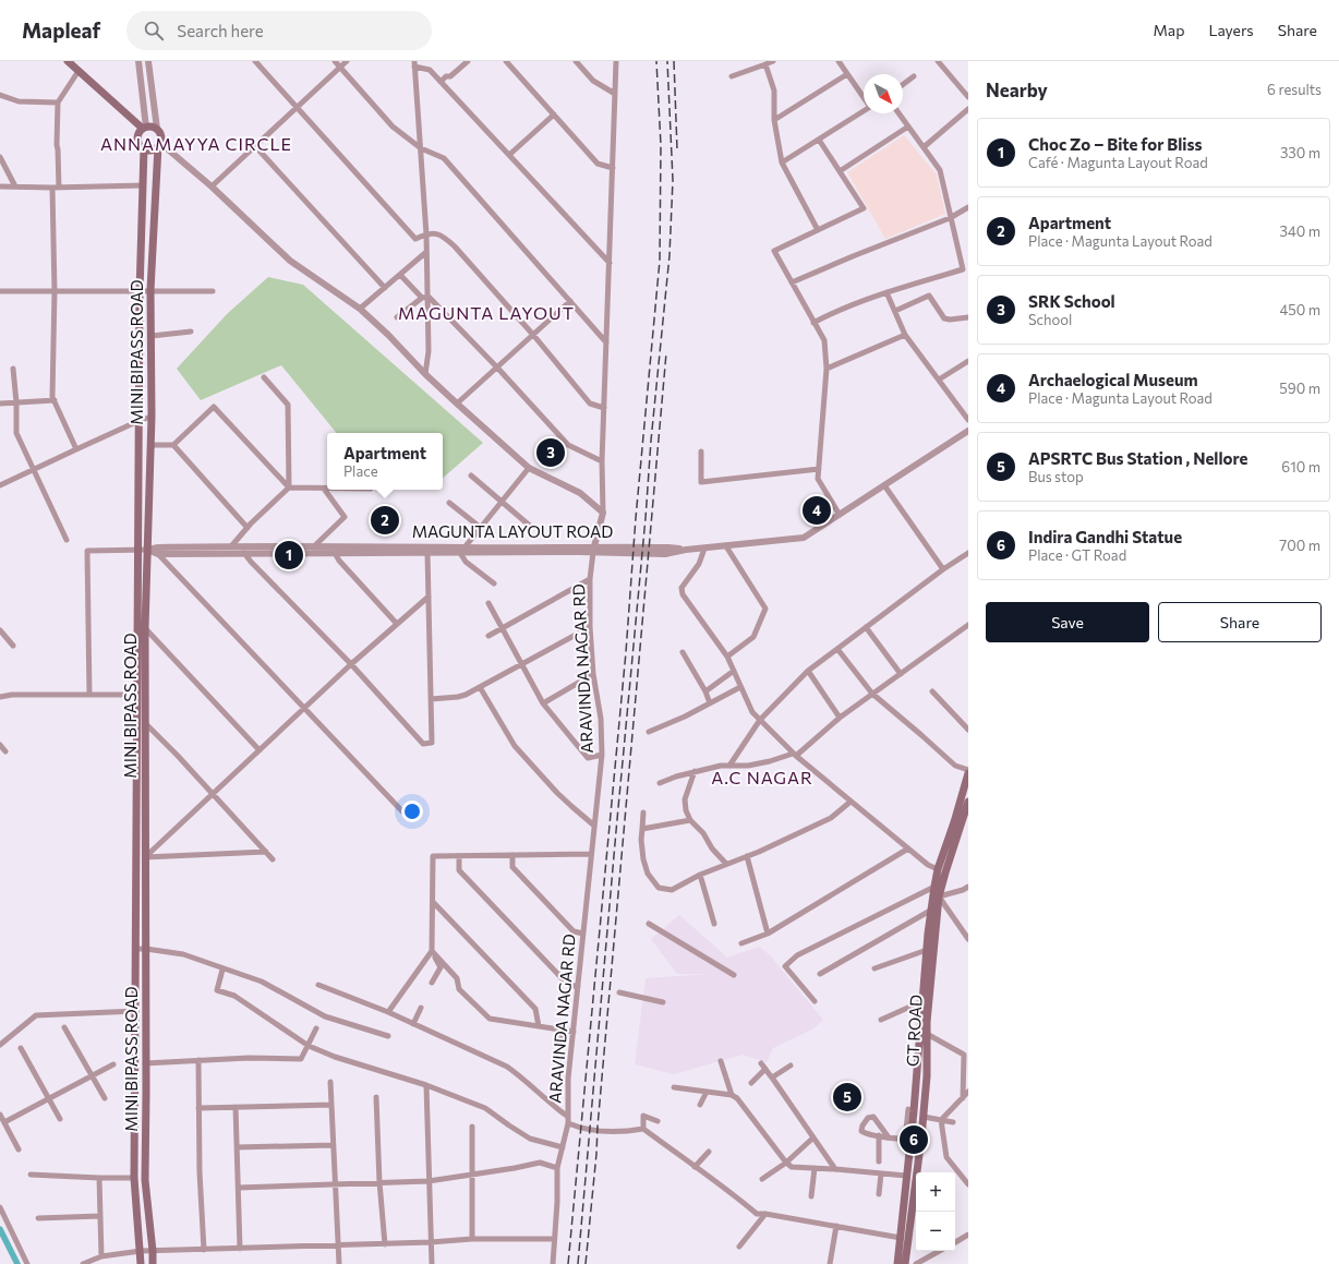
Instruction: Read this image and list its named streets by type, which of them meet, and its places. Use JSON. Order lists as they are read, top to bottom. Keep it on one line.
{"streets":{"main road":["MINI BIPASS ROAD","GT ROAD"],"street":["MAGUNTA LAYOUT ROAD","ARAVINDA NAGAR RD"]},"crossings":[["MINI BIPASS ROAD","MAGUNTA LAYOUT ROAD"],["MAGUNTA LAYOUT ROAD","ARAVINDA NAGAR RD"]],"districts":["ANNAMAYYA CIRCLE","MAGUNTA LAYOUT","A.C NAGAR"],"north":"bottom right","page":{"header":"Mapleaf","search":"Search here","nav":["Map","Layers","Share"],"heading":["Nearby","6 results"],"list":[{"mark":"1","name":"Choc Zo – Bite for Bliss","note":"Café · Magunta Layout Road","value":"330 m"},{"mark":"2","name":"Apartment","note":"Place · Magunta Layout Road","value":"340 m"},{"mark":"3","name":"SRK School","note":"School","value":"450 m"},{"mark":"4","name":"Archaelogical Museum","note":"Place · Magunta Layout Road","value":"590 m"},{"mark":"5","name":"APSRTC Bus Station , Nellore","note":"Bus stop","value":"610 m"},{"mark":"6","name":"Indira Gandhi Statue","note":"Place · GT Road","value":"700 m"}],"popup":["Apartment","Place"],"pins":["3","4","2","1","5","6"],"buttons":["Save","Share"],"map_buttons":["+","−"]}}
